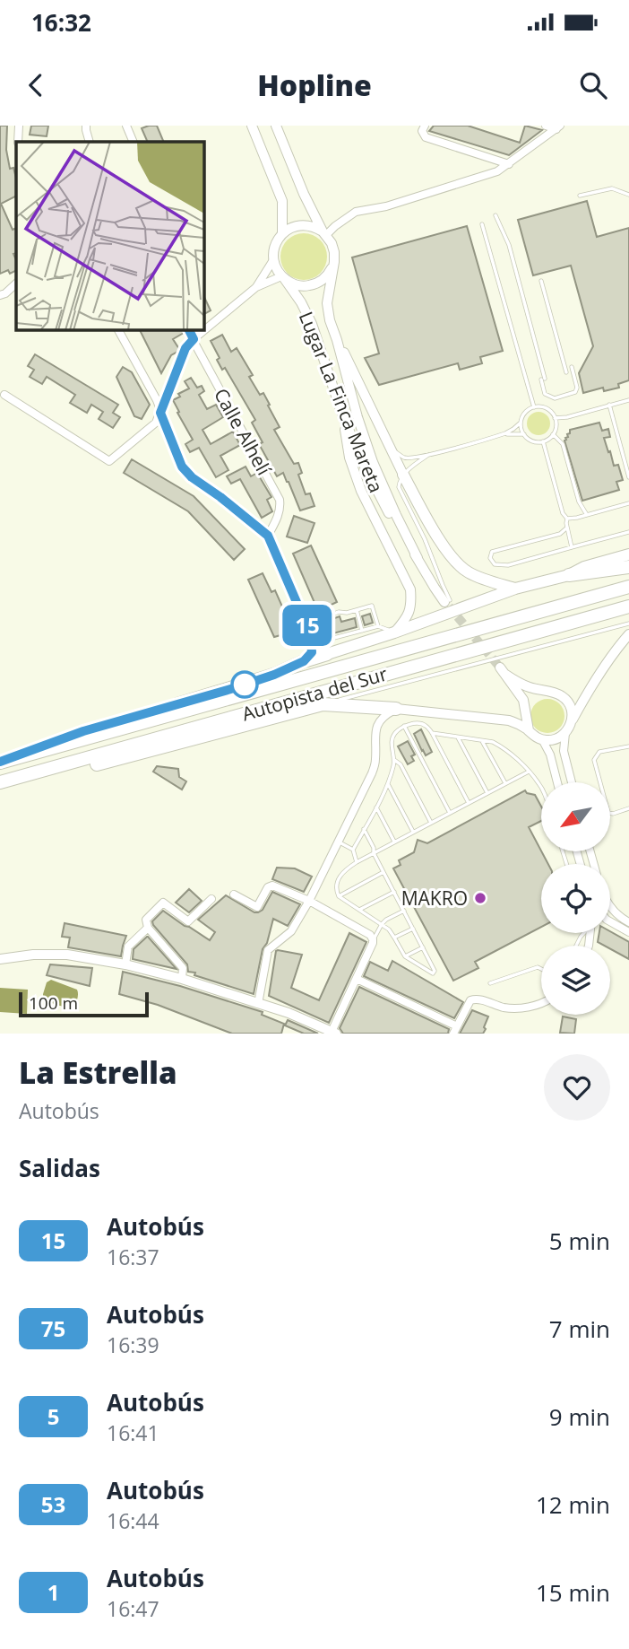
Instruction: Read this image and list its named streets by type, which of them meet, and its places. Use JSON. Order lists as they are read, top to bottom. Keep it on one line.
{"streets":{"highway":["Autopista del Sur"],"street":["Lugar La Finca Mareta","Calle Alhelí"]},"places":["MAKRO"],"lines":["bus line 15"],"scale_bar":"100 m","north":"bottom left","page":{"status":"16:32","header":"Hopline","on_map":"15","scale":"100 m","heading":[["La Estrella","Autobús"],"Salidas"],"list":[{"mark":"15","name":"Autobús","note":"16:37","value":"5 min"},{"mark":"75","name":"Autobús","note":"16:39","value":"7 min"},{"mark":"5","name":"Autobús","note":"16:41","value":"9 min"},{"mark":"53","name":"Autobús","note":"16:44","value":"12 min"},{"mark":"1","name":"Autobús","note":"16:47","value":"15 min"}]}}
